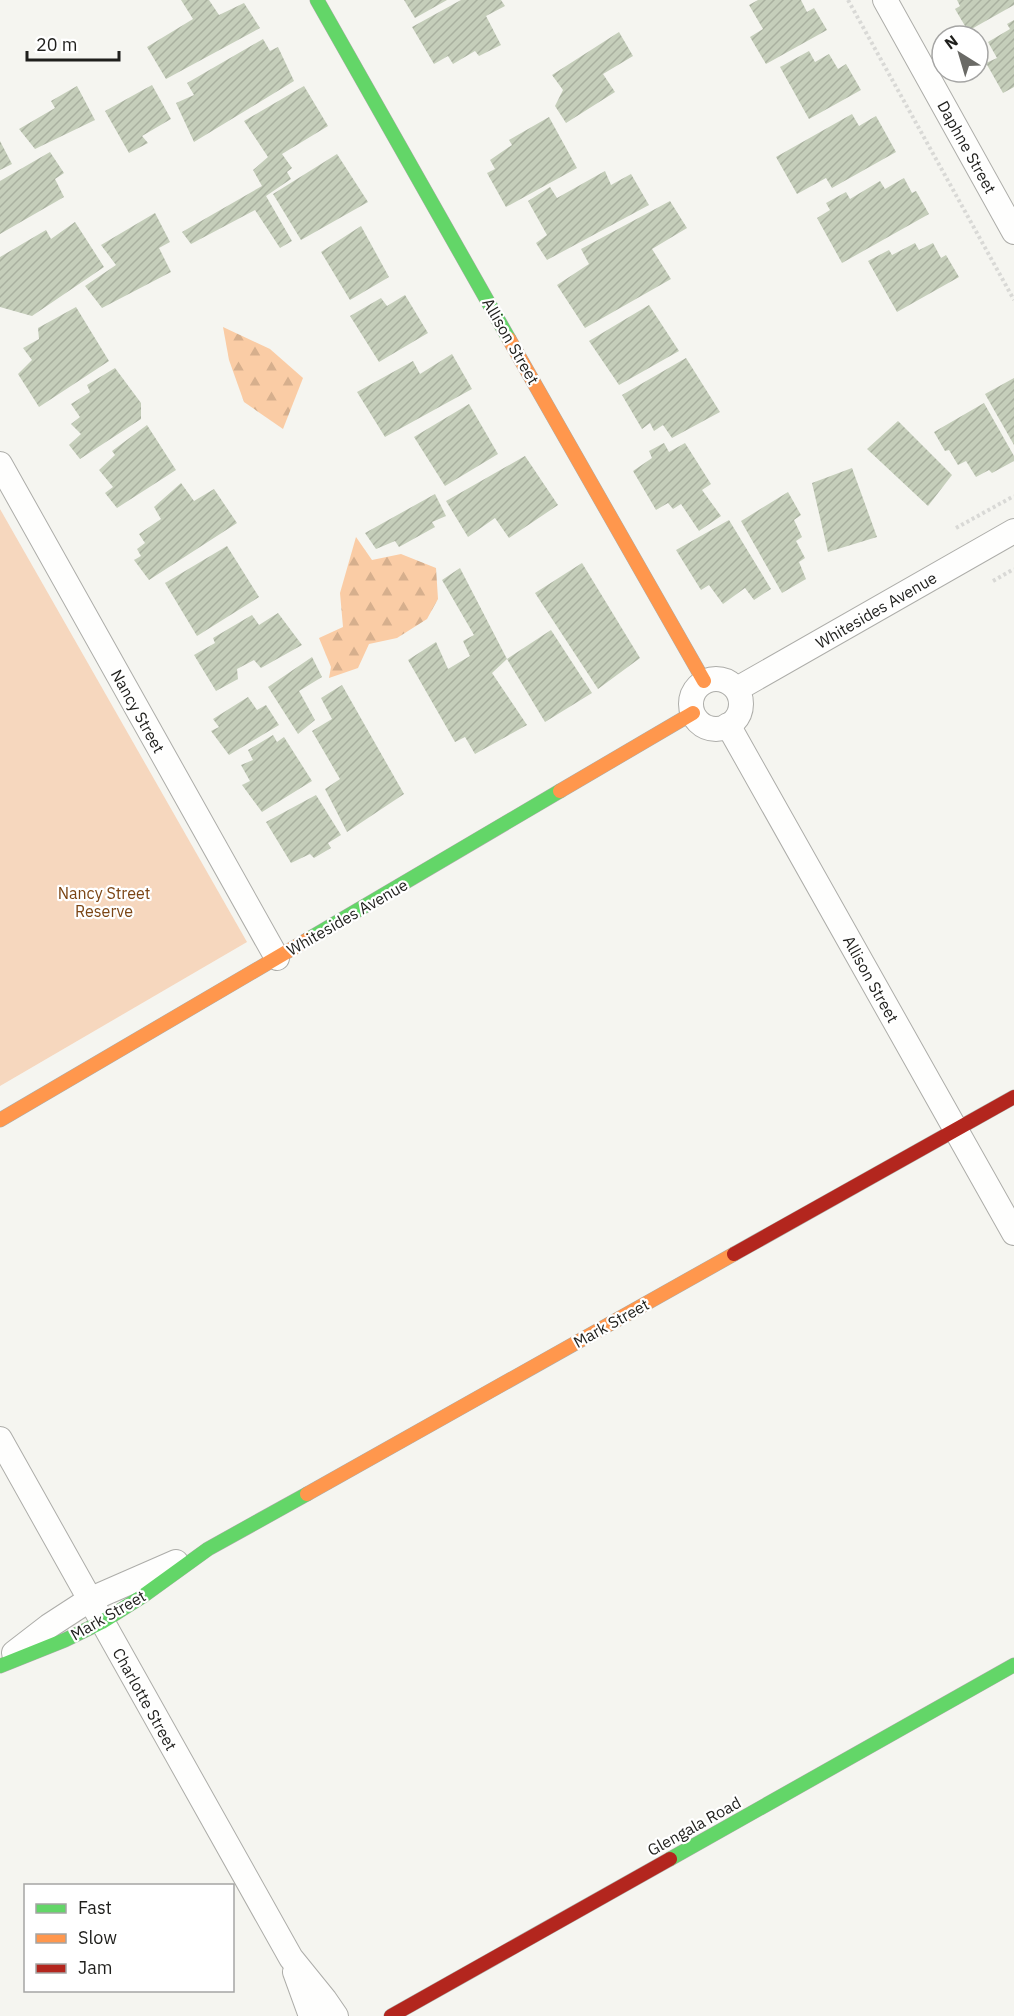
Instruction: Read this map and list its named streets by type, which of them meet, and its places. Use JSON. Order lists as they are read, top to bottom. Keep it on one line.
{"streets":{"street":["Daphne Street","Allison Street","Whitesides Avenue","Nancy Street","Mark Street","Charlotte Street","Glengala Road"]},"crossings":[["Allison Street","Whitesides Avenue"],["Allison Street","Mark Street"],["Whitesides Avenue","Nancy Street"],["Mark Street","Charlotte Street"]],"parks":["Nancy Street Reserve"],"legend":["Fast","Slow","Jam"],"scale_bar":"20 m","north":"top left"}
